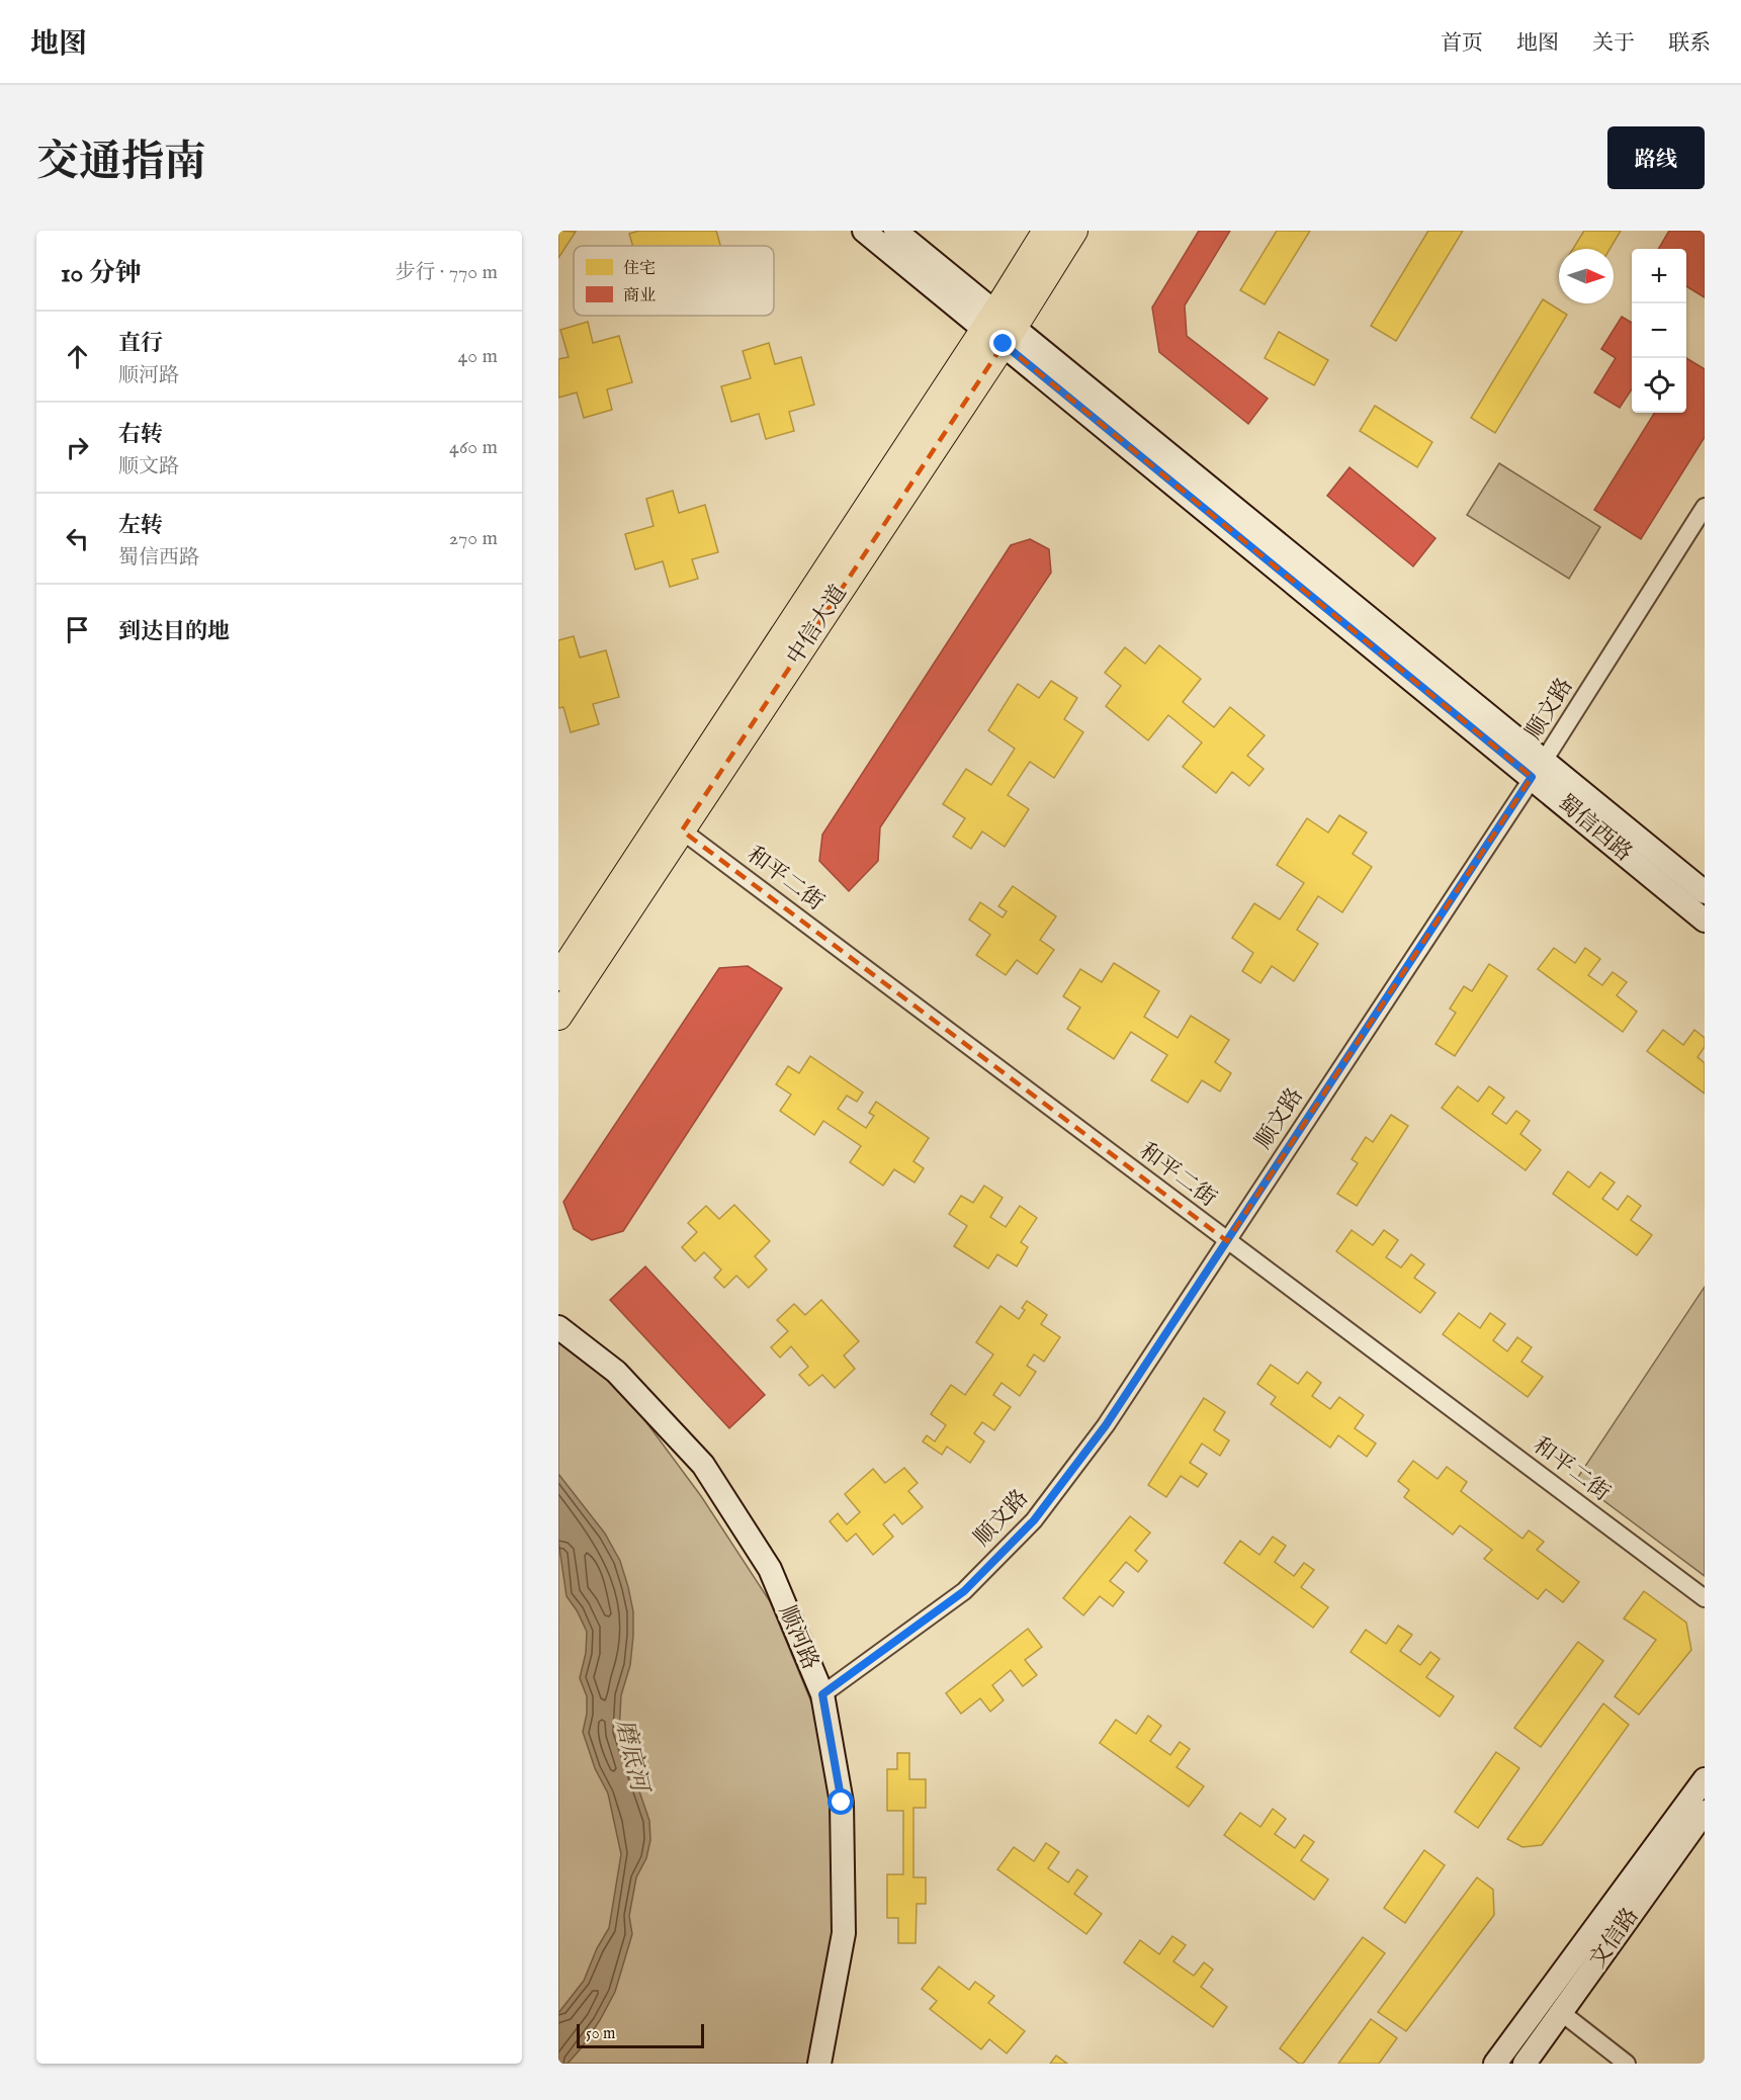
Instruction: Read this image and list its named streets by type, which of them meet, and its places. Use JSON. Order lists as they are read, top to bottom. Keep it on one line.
{"streets":{"main road":["中信大道"],"street":["顺文路","蜀信西路","和平二街","顺河路","文信路"]},"crossings":[["中信大道","蜀信西路"],["中信大道","和平二街"],["顺文路","蜀信西路"],["顺文路","和平二街"],["顺文路","顺河路"]],"water":["磨底河"],"legend":["住宅","商业"],"scale_bar":"50 m","north":"right","page":{"header":"地图","nav":["首页","地图","关于","联系"],"title":"交通指南","buttons":"路线","heading":["10 分钟","步行 · 770 m"],"map_buttons":["+","−"],"list":[["直行","顺河路","40 m"],["右转","顺文路","460 m"],["左转","蜀信西路","270 m"],"到达目的地"],"scale":"50 m"}}
